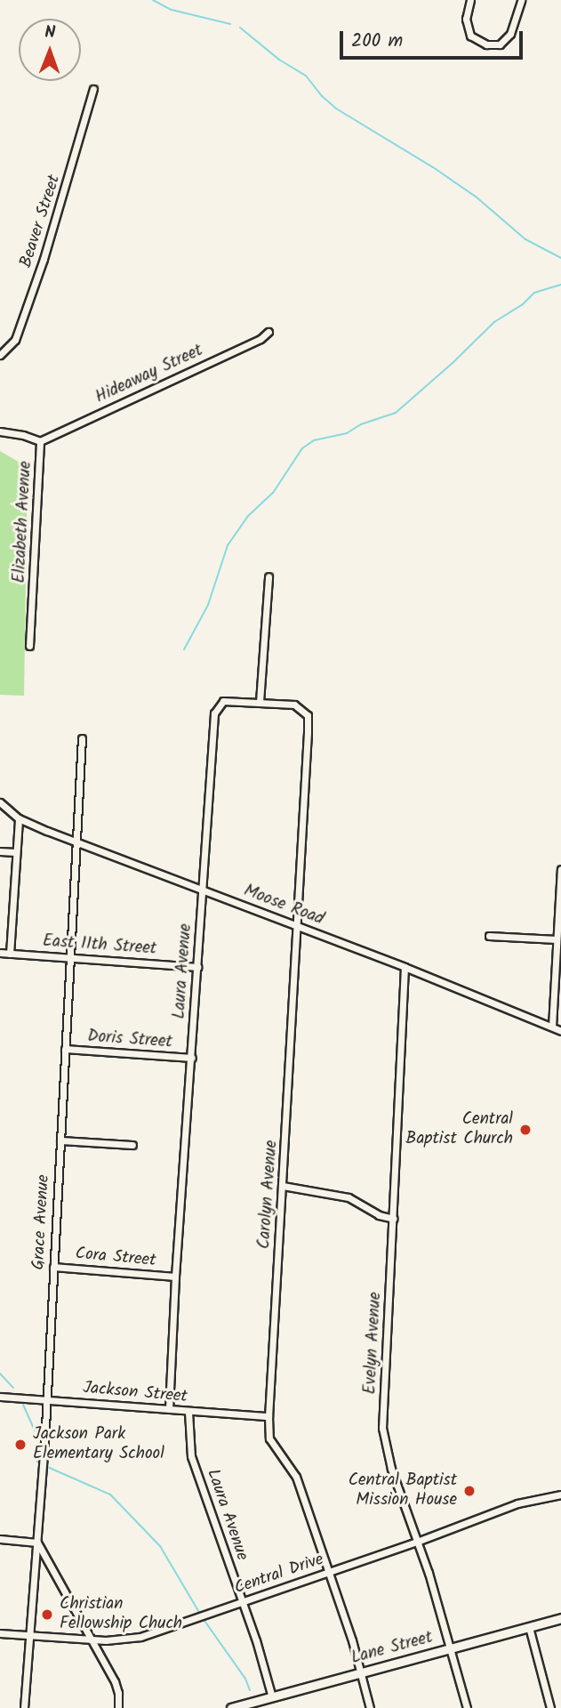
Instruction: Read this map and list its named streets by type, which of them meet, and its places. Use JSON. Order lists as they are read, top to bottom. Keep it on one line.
{"streets":{"main road":["Lane Street"],"street":["Beaver Street","Hideaway Street","Elizabeth Avenue","Moose Road","East 11th Street","Laura Avenue","Doris Street","Carolyn Avenue","Grace Avenue","Cora Street","Evelyn Avenue","Jackson Street","Central Drive"]},"crossings":[["Hideaway Street","Elizabeth Avenue"],["Moose Road","Laura Avenue"],["Moose Road","Carolyn Avenue"],["Moose Road","Grace Avenue"],["Moose Road","Evelyn Avenue"],["East 11th Street","Laura Avenue"],["East 11th Street","Grace Avenue"],["Laura Avenue","Doris Street"],["Laura Avenue","Carolyn Avenue"],["Laura Avenue","Cora Street"],["Laura Avenue","Jackson Street"],["Laura Avenue","Central Drive"],["Laura Avenue","Lane Street"],["Doris Street","Grace Avenue"],["Carolyn Avenue","Jackson Street"],["Carolyn Avenue","Central Drive"],["Carolyn Avenue","Lane Street"],["Grace Avenue","Cora Street"],["Grace Avenue","Jackson Street"],["Grace Avenue","Central Drive"],["Evelyn Avenue","Central Drive"],["Evelyn Avenue","Lane Street"]],"places":["Central Baptist Church","Jackson Park Elementary School","Central Baptist Mission House","Christian Fellowship Chuch"],"scale_bar":"200 m","north":"top"}
